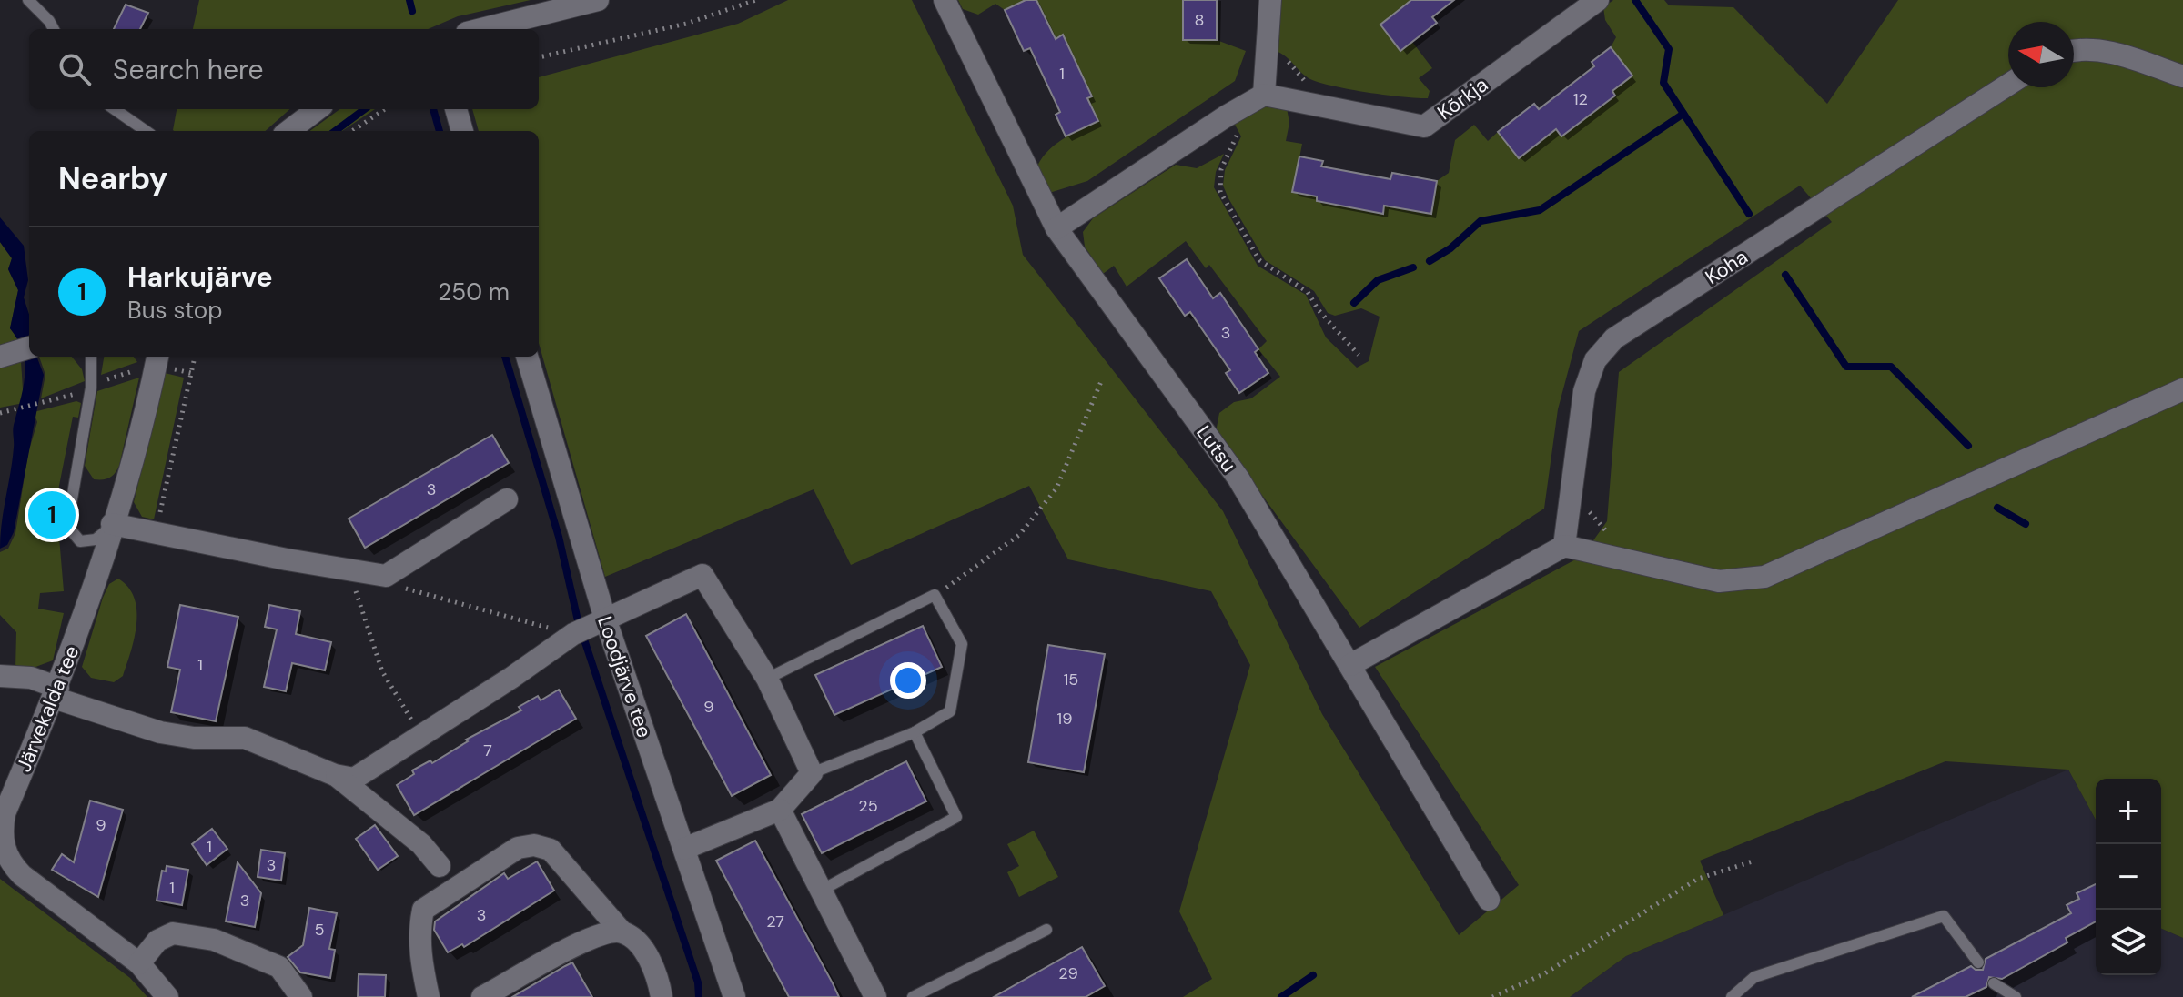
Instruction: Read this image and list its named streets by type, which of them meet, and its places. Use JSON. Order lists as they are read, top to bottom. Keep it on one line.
{"streets":{"street":["Kõrkja","Koha","Lutsu","Loodjärve tee","Järvekalda tee"]},"house_numbers":["8","1","12","3","3","1","15","9","19","7","25","9","1","3","1","3","3","27","5","29"],"north":"left","page":{"search":"Search here","heading":"Nearby","list":[{"mark":"1","name":"Harkujärve","note":"Bus stop","value":"250 m"}],"pins":"1","map_buttons":["+","−"]}}
